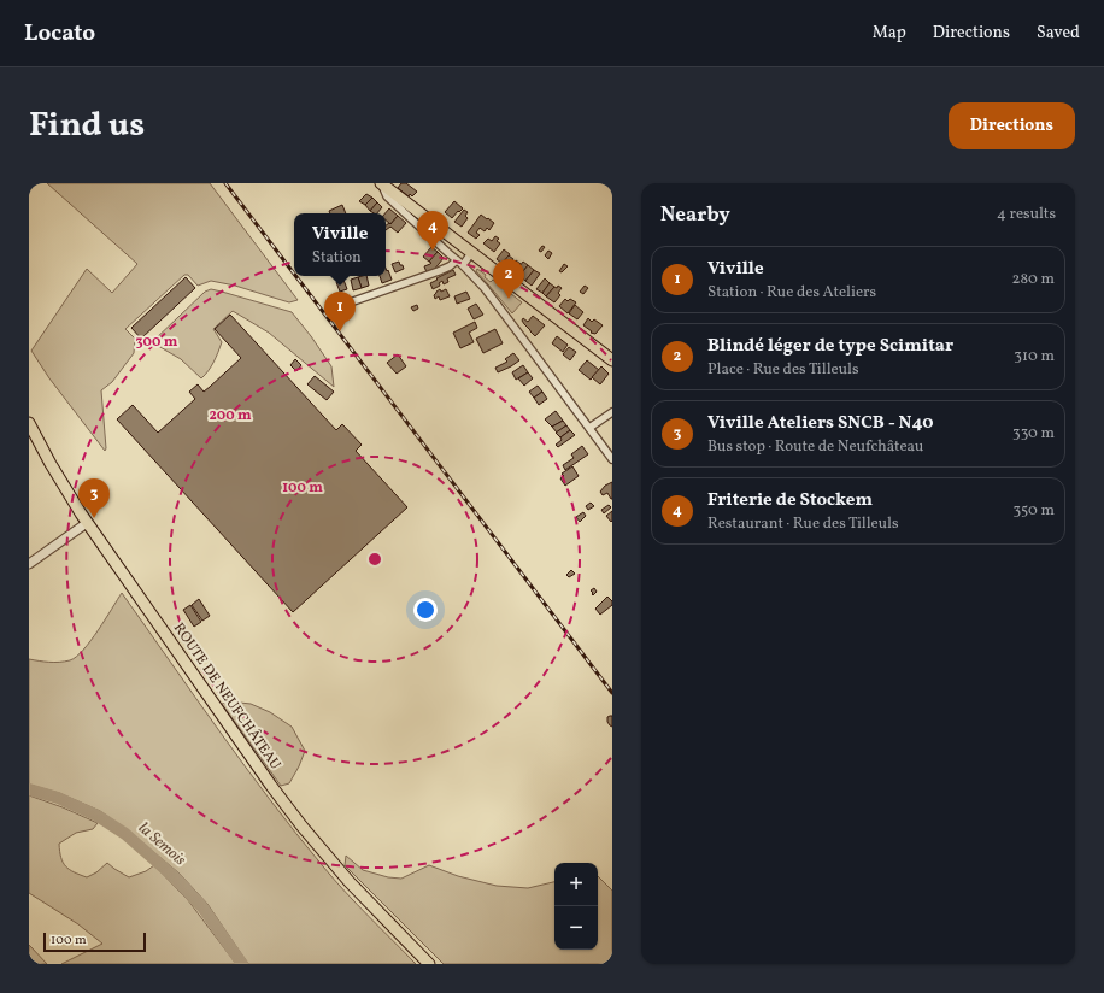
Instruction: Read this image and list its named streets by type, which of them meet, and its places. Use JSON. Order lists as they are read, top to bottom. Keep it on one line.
{"streets":{"main road":["ROUTE DE NEUFCHÂTEAU"]},"water":["la Semois"],"scale_bar":"100 m","page":{"header":"Locato","nav":["Map","Directions","Saved"],"title":"Find us","buttons":"Directions","heading":["Nearby","4 results"],"pins":["4","2","1","3"],"popup":["Viville","Station"],"list":[{"mark":"1","name":"Viville","note":"Station · Rue des Ateliers","value":"280 m"},{"mark":"2","name":"Blindé léger de type Scimitar","note":"Place · Rue des Tilleuls","value":"310 m"},{"mark":"3","name":"Viville Ateliers SNCB - N40","note":"Bus stop · Route de Neufchâteau","value":"330 m"},{"mark":"4","name":"Friterie de Stockem","note":"Restaurant · Rue des Tilleuls","value":"350 m"}],"map_buttons":["+","−"],"scale":"100 m"},"rings":["300 m","200 m","100 m"]}
